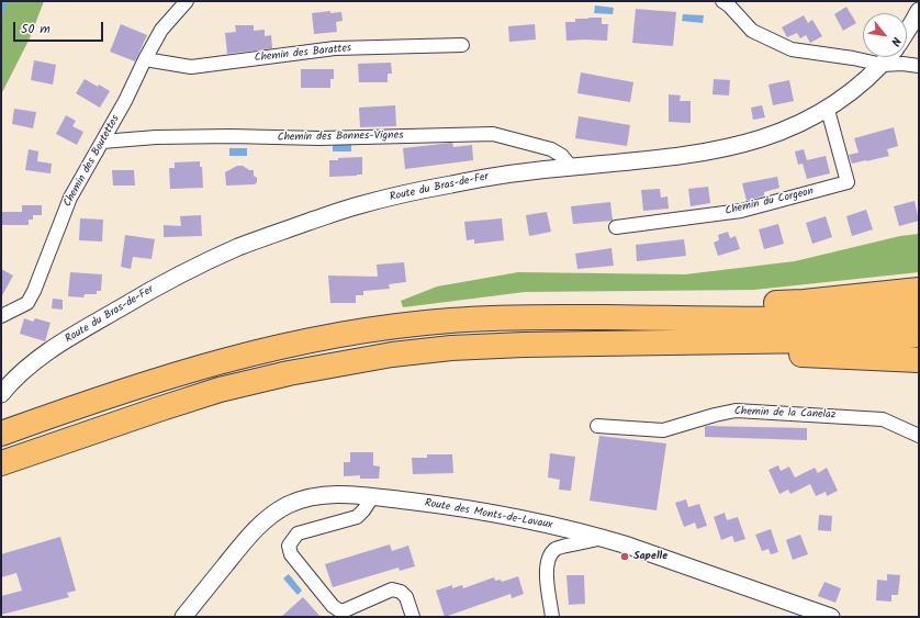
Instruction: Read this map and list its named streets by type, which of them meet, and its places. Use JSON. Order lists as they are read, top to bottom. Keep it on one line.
{"streets":{"street":["Chemin des Barattes","Chemin des Bonnes-Vignes","Chemin des Boutettes","Route du Bras-de-Fer","Chemin du Corgeon","Chemin de la Canelaz","Route des Monts-de-Lavaux"]},"crossings":[["Chemin des Barattes","Chemin des Boutettes"],["Chemin des Bonnes-Vignes","Chemin des Boutettes"],["Chemin des Bonnes-Vignes","Route du Bras-de-Fer"],["Route du Bras-de-Fer","Chemin du Corgeon"]],"places":["Sapelle"],"scale_bar":"50 m","north":"bottom right"}
